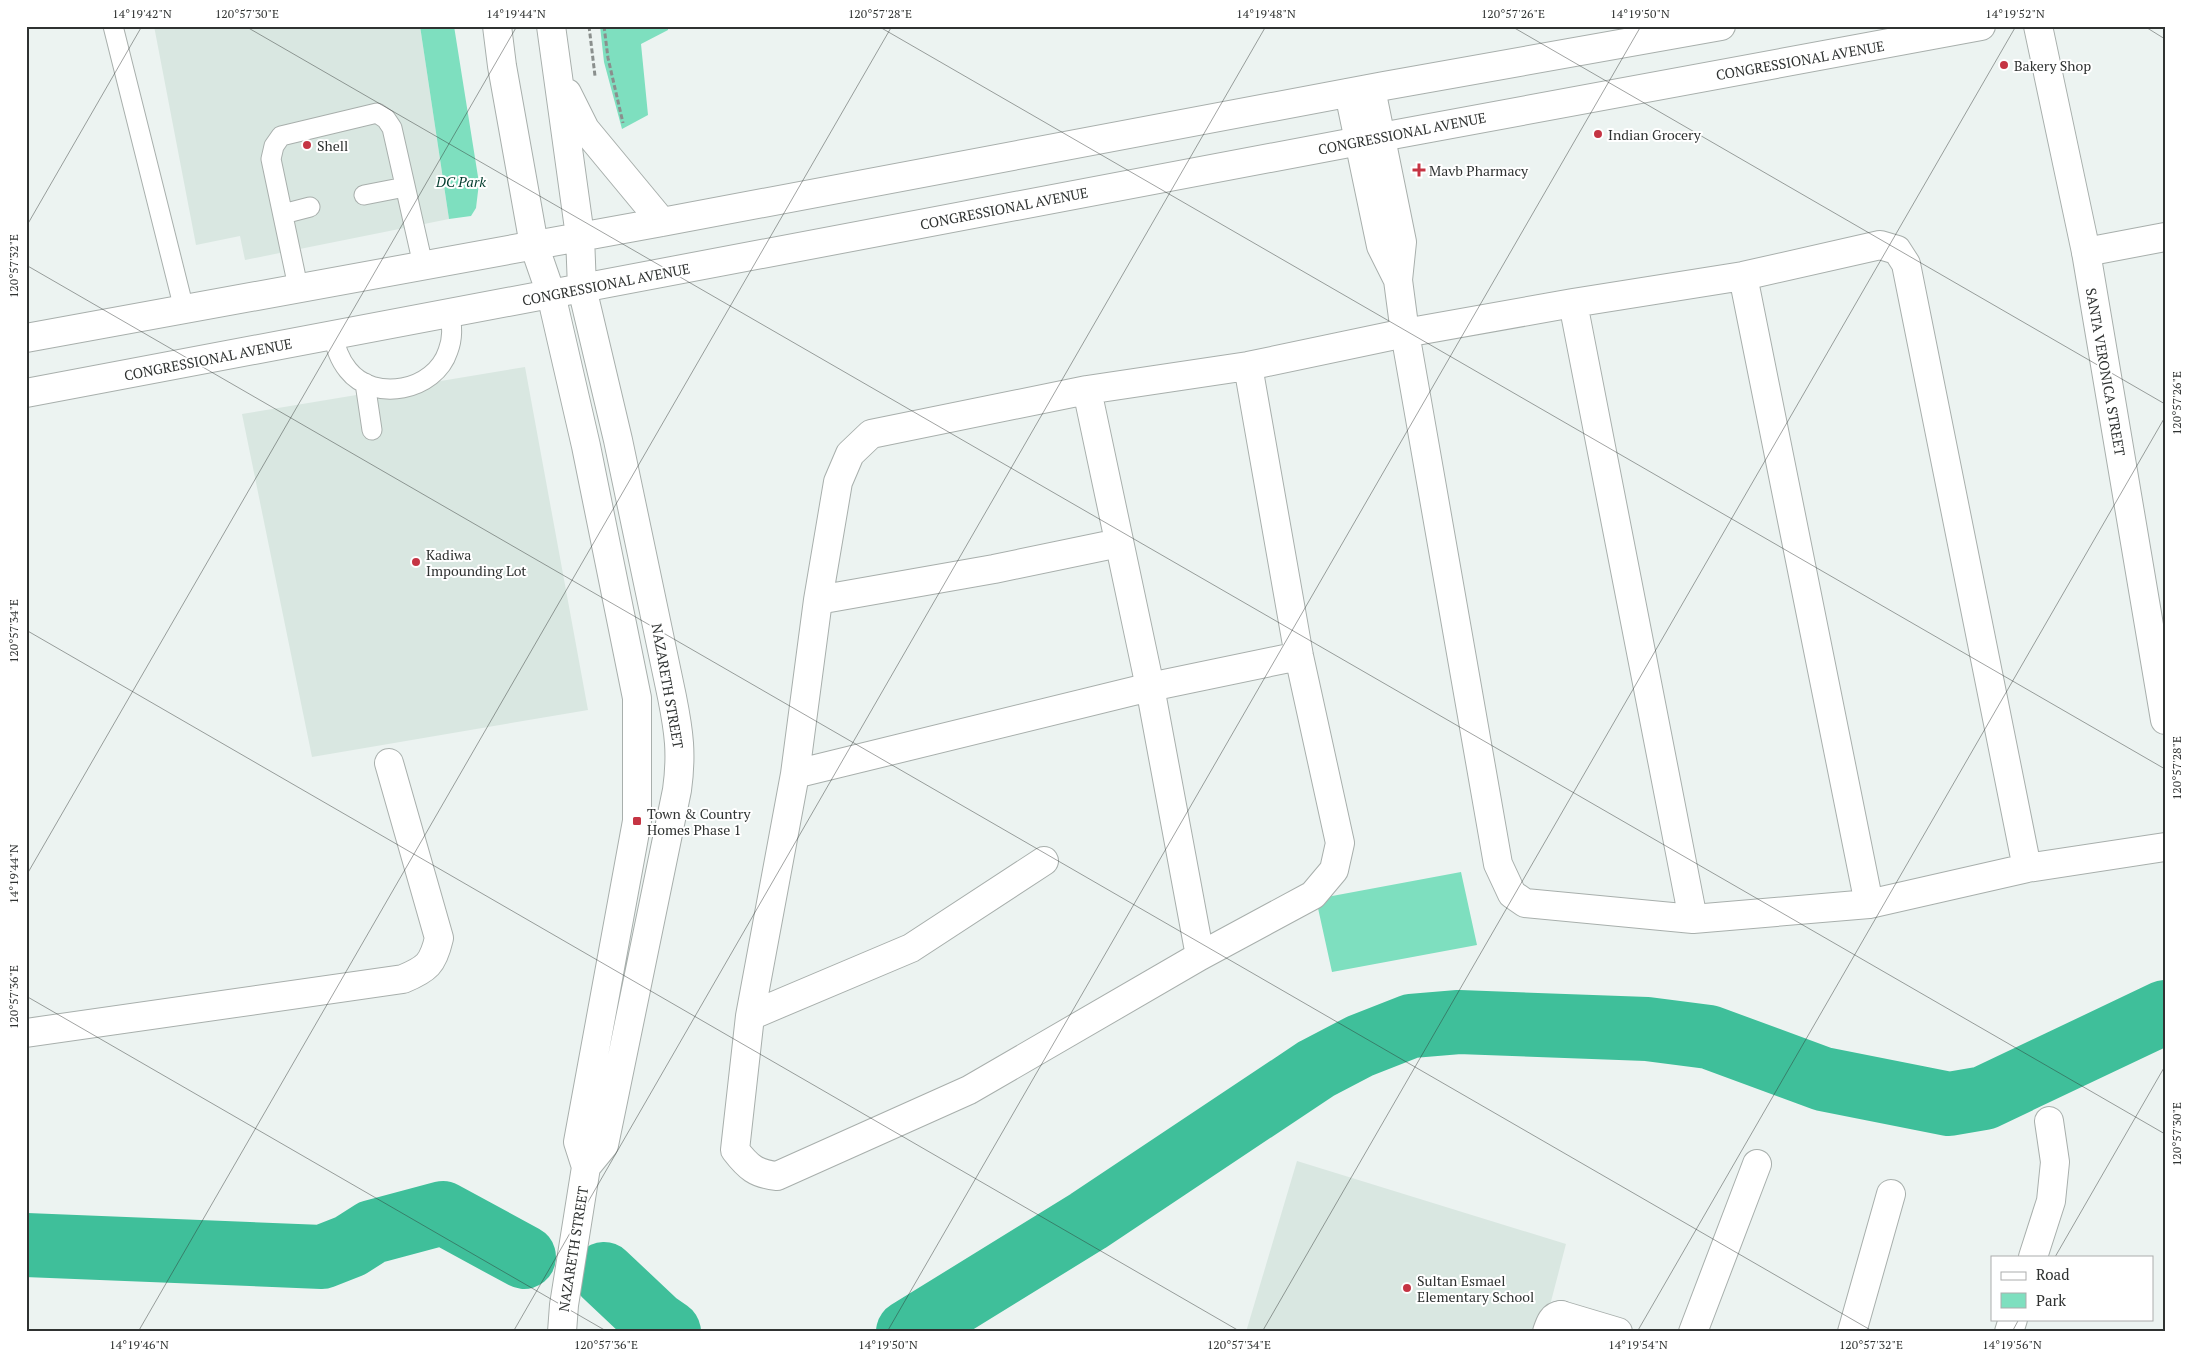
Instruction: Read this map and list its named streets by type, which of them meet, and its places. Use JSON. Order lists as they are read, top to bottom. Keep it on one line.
{"streets":{"street":["CONGRESSIONAL AVENUE","SANTA VERONICA STREET","NAZARETH STREET"]},"crossings":[["CONGRESSIONAL AVENUE","NAZARETH STREET"]],"parks":["DC Park"],"places":{"other":["Bakery Shop","Indian Grocery","Shell","Kadiwa Impounding Lot","Sultan Esmael Elementary School"],"health":["Mavb Pharmacy"],"transit":["Town & Country Homes Phase 1"]},"legend":["Road","Park"],"coordinates":["14°19'42\"N","120°57'30\"E","14°19'44\"N","120°57'28\"E","14°19'48\"N","120°57'26\"E","14°19'50\"N","14°19'52\"N","120°57'32\"E","120°57'34\"E","120°57'36\"E","14°19'46\"N","14°19'54\"N","14°19'56\"N"]}
